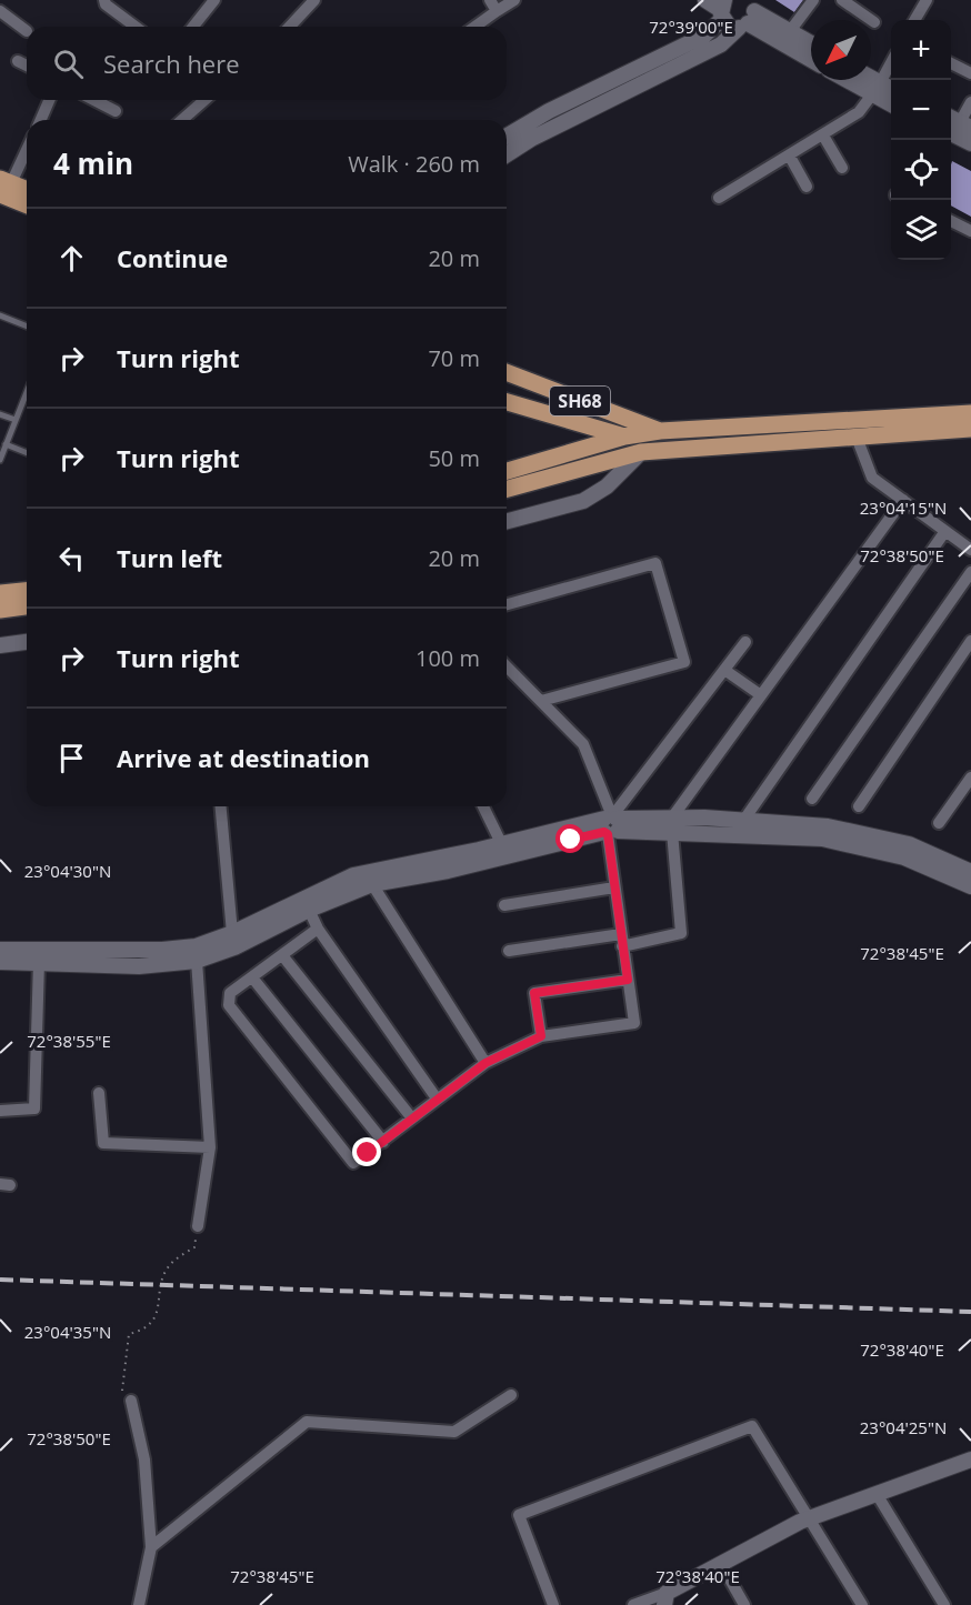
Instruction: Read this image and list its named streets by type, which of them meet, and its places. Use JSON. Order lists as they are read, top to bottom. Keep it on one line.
{"streets":{"main road":["SH68"]},"north":"bottom left","page":{"map_buttons":["+","−"],"search":"Search here","heading":["4 min","Walk · 260 m"],"list":[["Continue","20 m"],["Turn right","70 m"],["Turn right","50 m"],["Turn left","20 m"],["Turn right","100 m"],"Arrive at destination"]},"coordinates":["72°39'00\"E","23°04'15\"N","72°38'50\"E","23°04'30\"N","72°38'45\"E","72°38'55\"E","23°04'35\"N","72°38'40\"E","23°04'25\"N"]}
